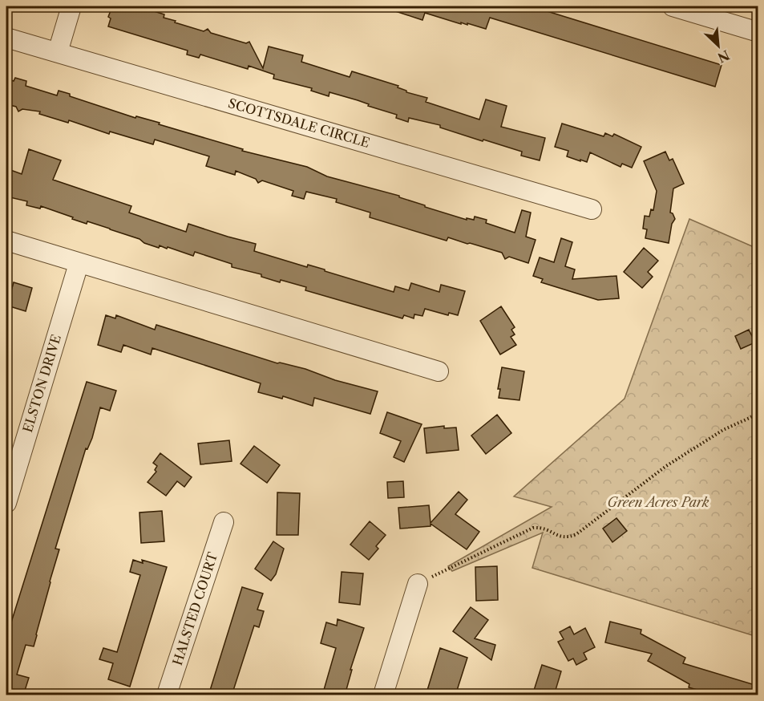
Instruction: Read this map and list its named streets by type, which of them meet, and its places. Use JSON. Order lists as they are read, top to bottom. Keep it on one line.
{"streets":{"street":["SCOTTSDALE CIRCLE","ELSTON DRIVE","HALSTED COURT"]},"parks":["Green Acres Park"],"north":"bottom right"}
